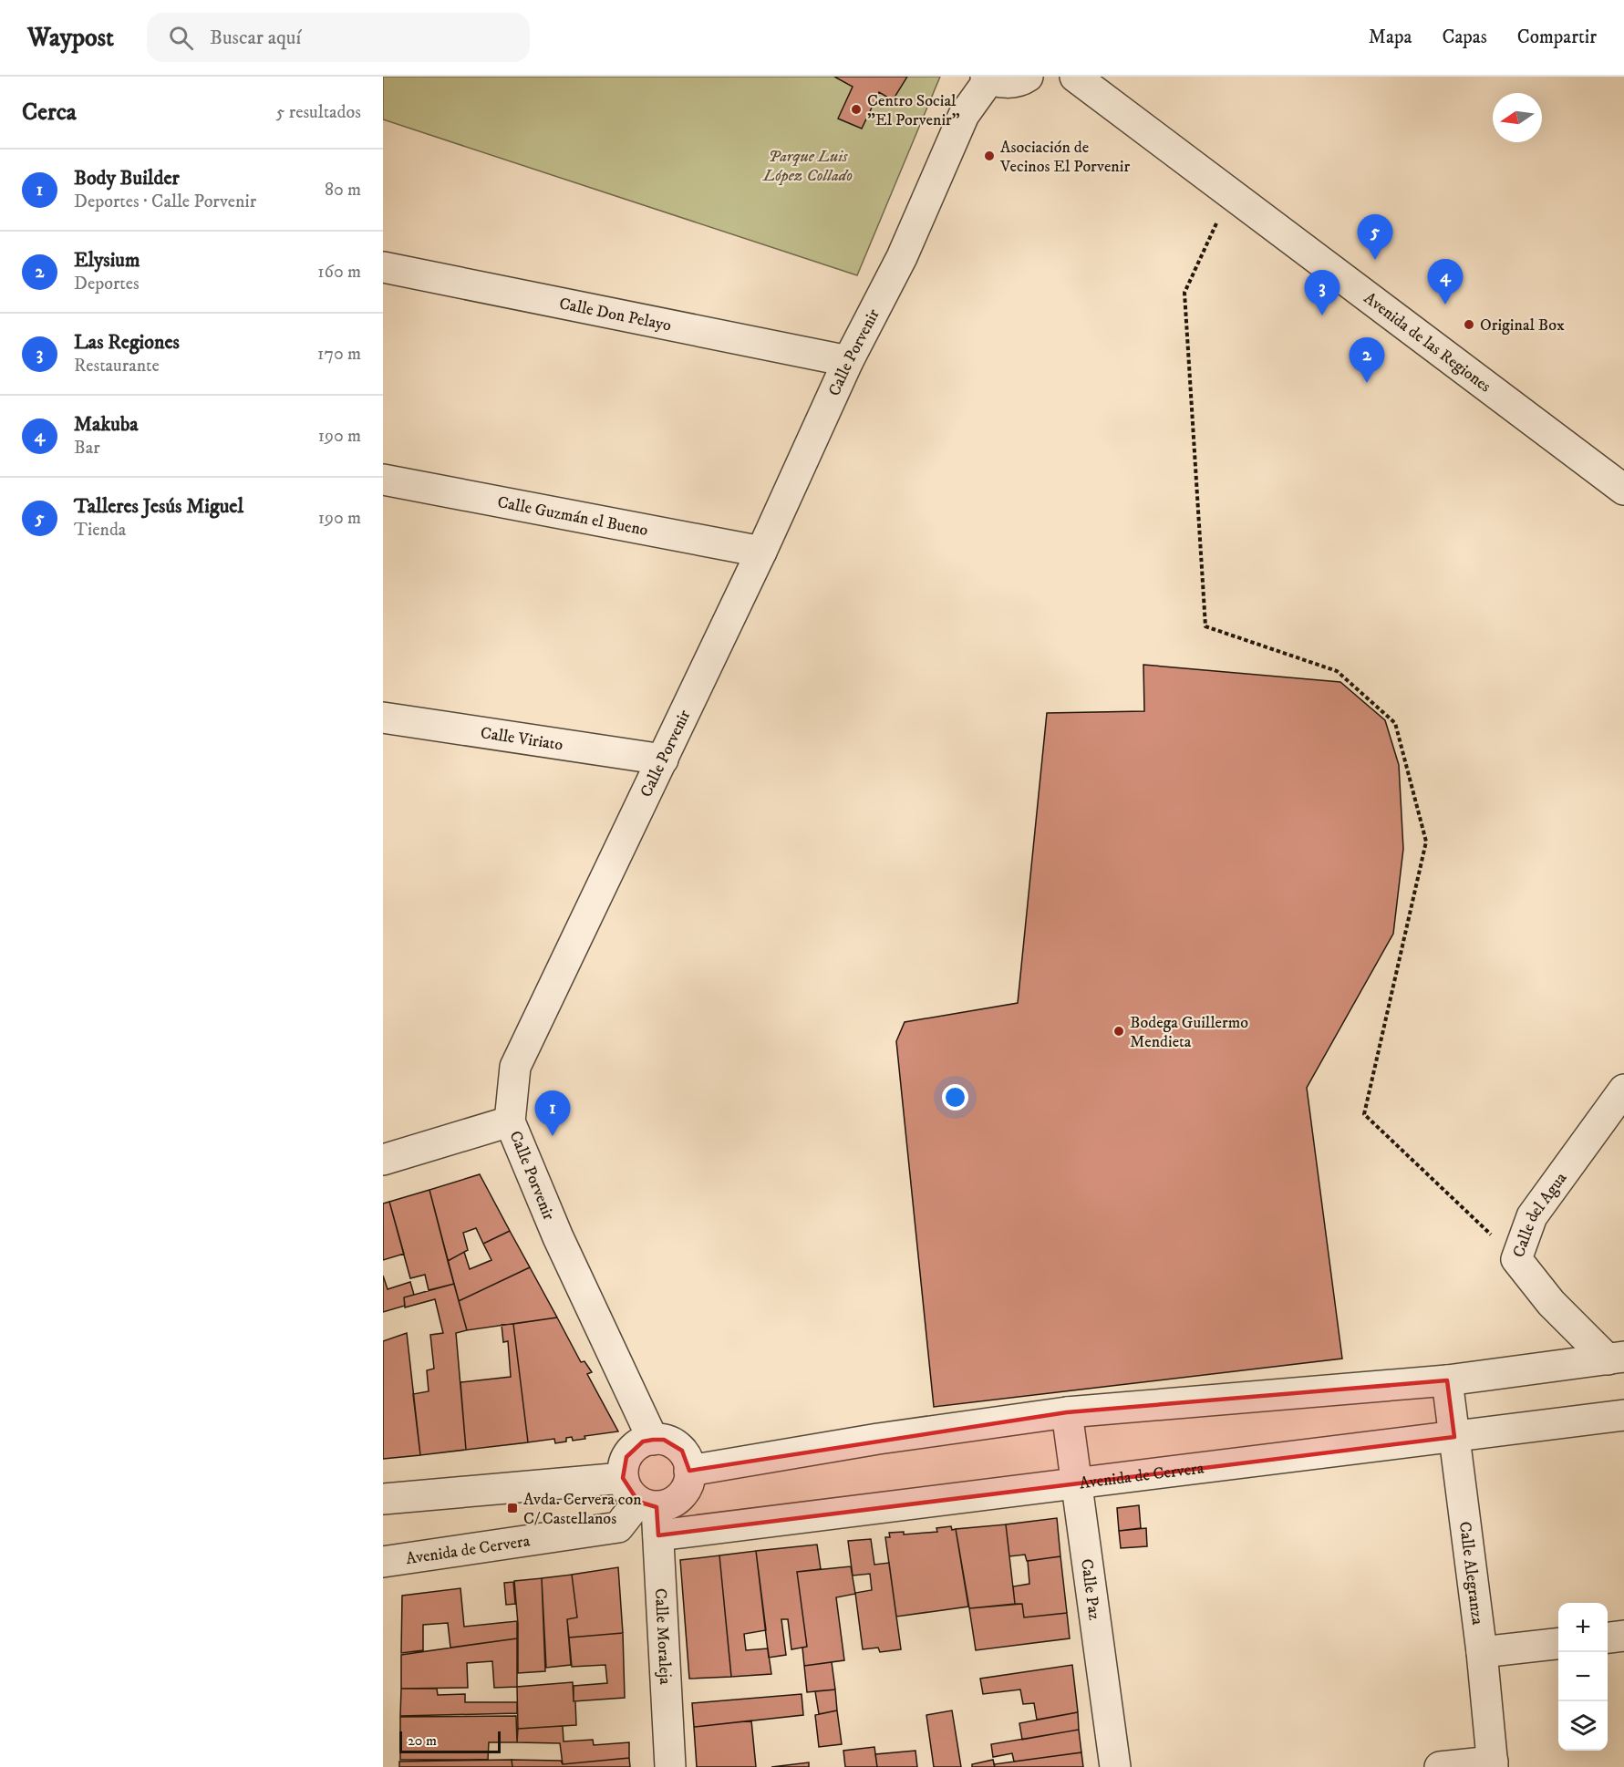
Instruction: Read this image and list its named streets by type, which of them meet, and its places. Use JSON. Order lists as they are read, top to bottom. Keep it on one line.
{"streets":{"street":["Calle Don Pelayo","Avenida de las Regiones","Calle Porvenir","Calle Guzmán el Bueno","Calle Viriato","Calle del Agua","Avenida de Cervera","Calle Alegranza","Calle Paz","Calle Moraleja"]},"crossings":[["Calle Don Pelayo","Calle Porvenir"],["Calle Porvenir","Calle Guzmán el Bueno"],["Calle Porvenir","Calle Viriato"],["Avenida de Cervera","Calle Alegranza"],["Avenida de Cervera","Calle Paz"],["Avenida de Cervera","Calle Moraleja"]],"parks":["Parque Luis López Collado"],"places":{"other":["Centro Social \"El Porvenir\"","Asociación de Vecinos El Porvenir","Original Box","Bodega Guillermo Mendieta"],"transit":["Avda. Cervera con C/ Castellanos"]},"scale_bar":"20 m","north":"left","page":{"header":"Waypost","search":"Buscar aquí","nav":["Mapa","Capas","Compartir"],"heading":["Cerca","5 resultados"],"list":[{"mark":"1","name":"Body Builder","note":"Deportes · Calle Porvenir","value":"80 m"},{"mark":"2","name":"Elysium","note":"Deportes","value":"160 m"},{"mark":"3","name":"Las Regiones","note":"Restaurante","value":"170 m"},{"mark":"4","name":"Makuba","note":"Bar","value":"190 m"},{"mark":"5","name":"Talleres Jesús Miguel","note":"Tienda","value":"190 m"}],"pins":["5","4","3","2","1"],"map_buttons":["+","−"],"scale":"20 m"}}
